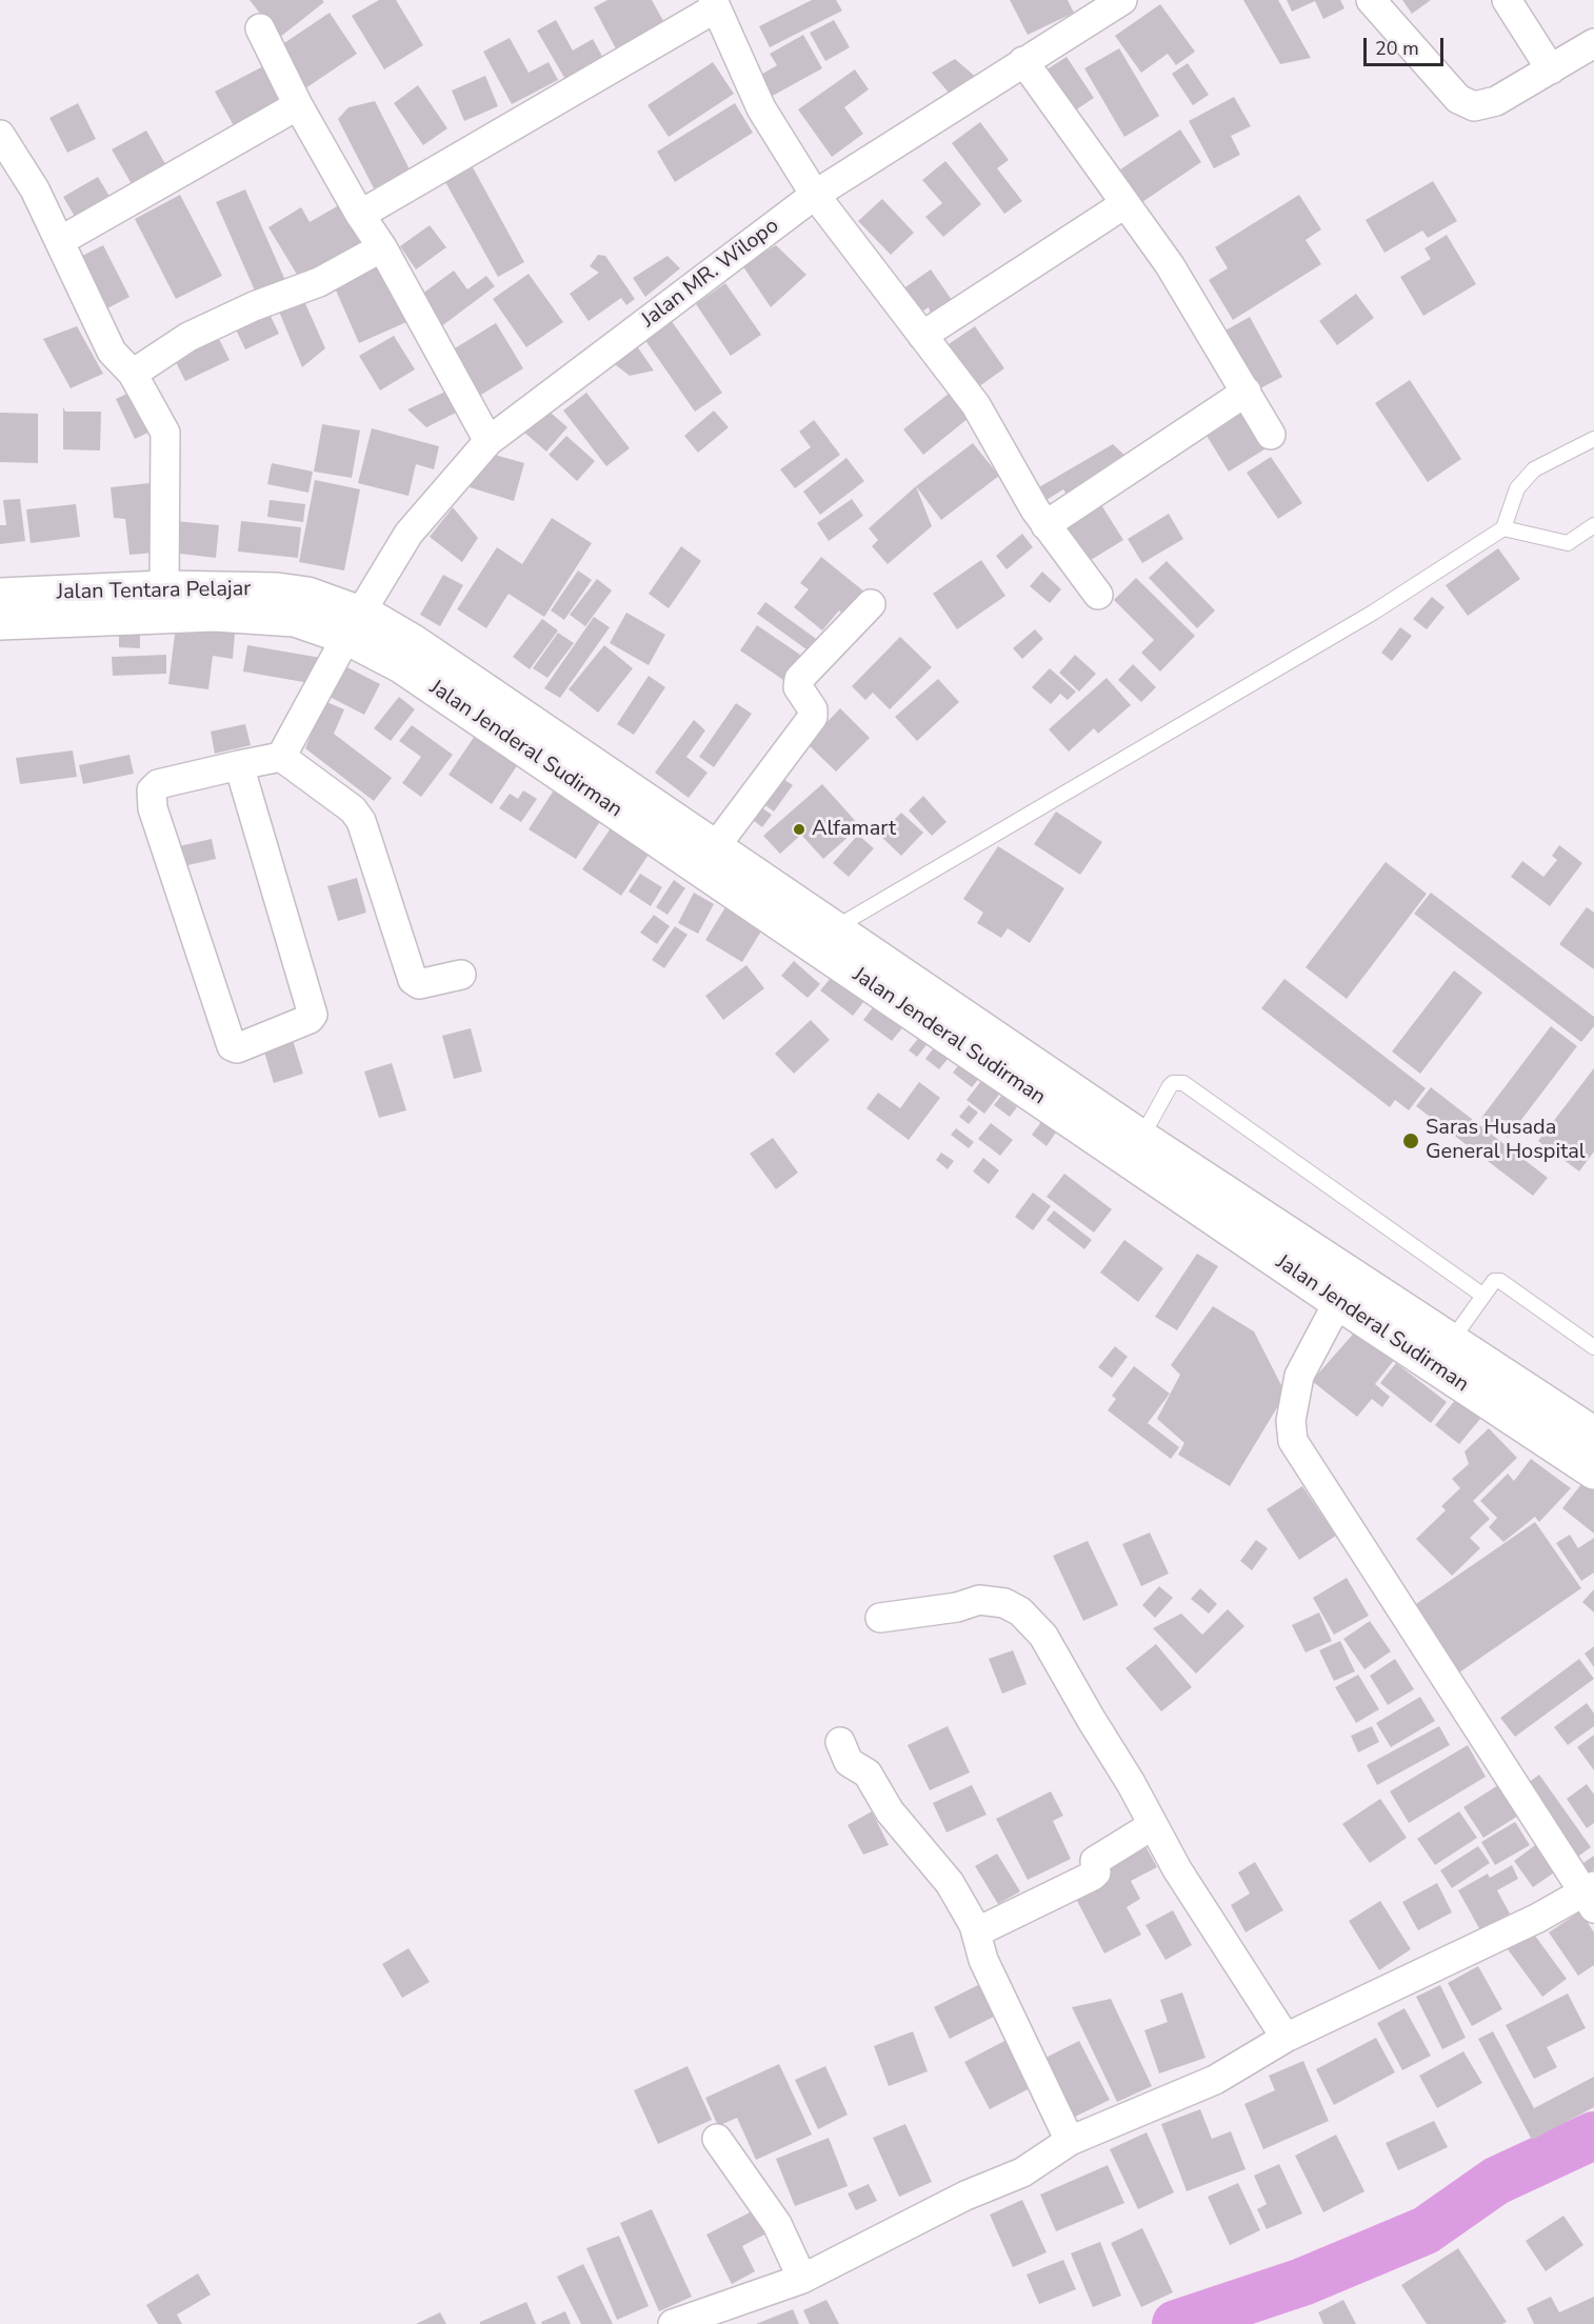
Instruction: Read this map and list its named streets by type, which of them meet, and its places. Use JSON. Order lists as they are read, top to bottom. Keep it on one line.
{"streets":{"main road":["Jalan Tentara Pelajar","Jalan Jenderal Sudirman"],"street":["Jalan MR. Wilopo"]},"crossings":[["Jalan MR. Wilopo","Jalan Jenderal Sudirman"],["Jalan Tentara Pelajar","Jalan Jenderal Sudirman"]],"places":["Alfamart","Saras Husada General Hospital"],"scale_bar":"20 m"}
